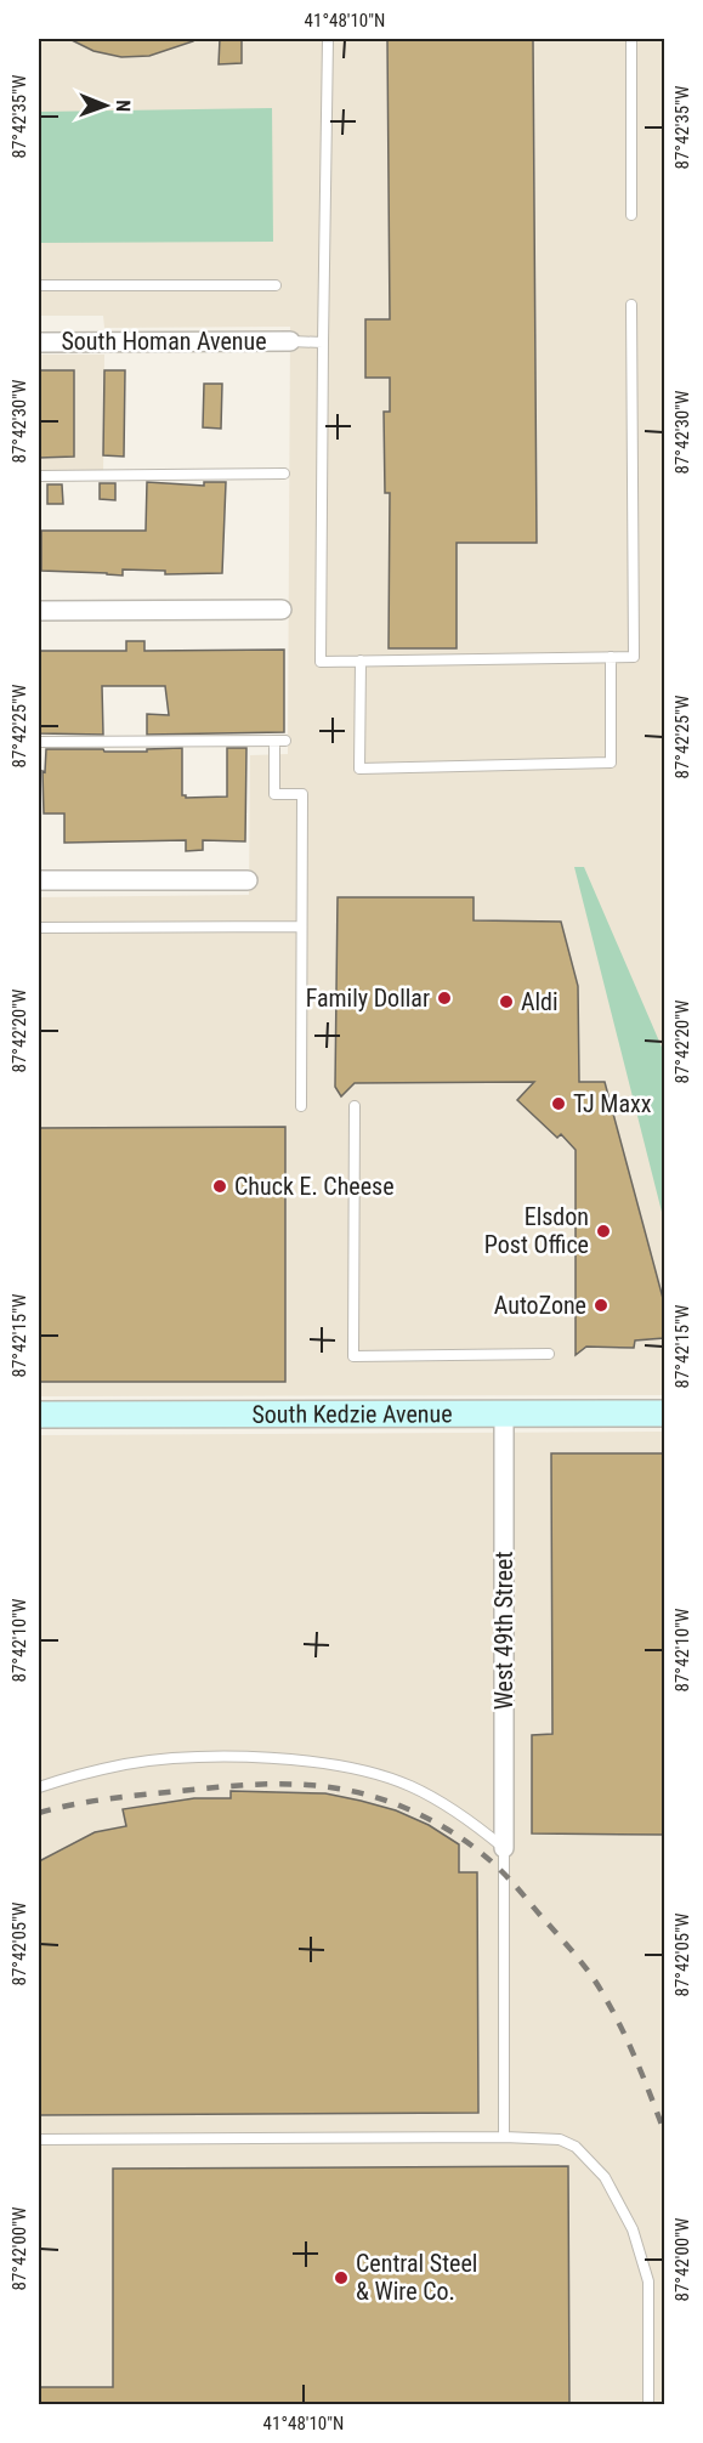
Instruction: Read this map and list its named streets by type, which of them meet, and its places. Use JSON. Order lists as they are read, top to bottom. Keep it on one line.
{"streets":{"main road":["South Kedzie Avenue"],"street":["South Homan Avenue","West 49th Street"]},"crossings":[["South Kedzie Avenue","West 49th Street"]],"places":["Family Dollar","Aldi","TJ Maxx","Chuck E. Cheese","Elsdon Post Office","AutoZone","Central Steel & Wire Co."],"north":"right","coordinates":["41°48'10\"N","87°42'35\"W","87°42'30\"W","87°42'25\"W","87°42'20\"W","87°42'15\"W","87°42'10\"W","87°42'05\"W","87°42'00\"W"]}
